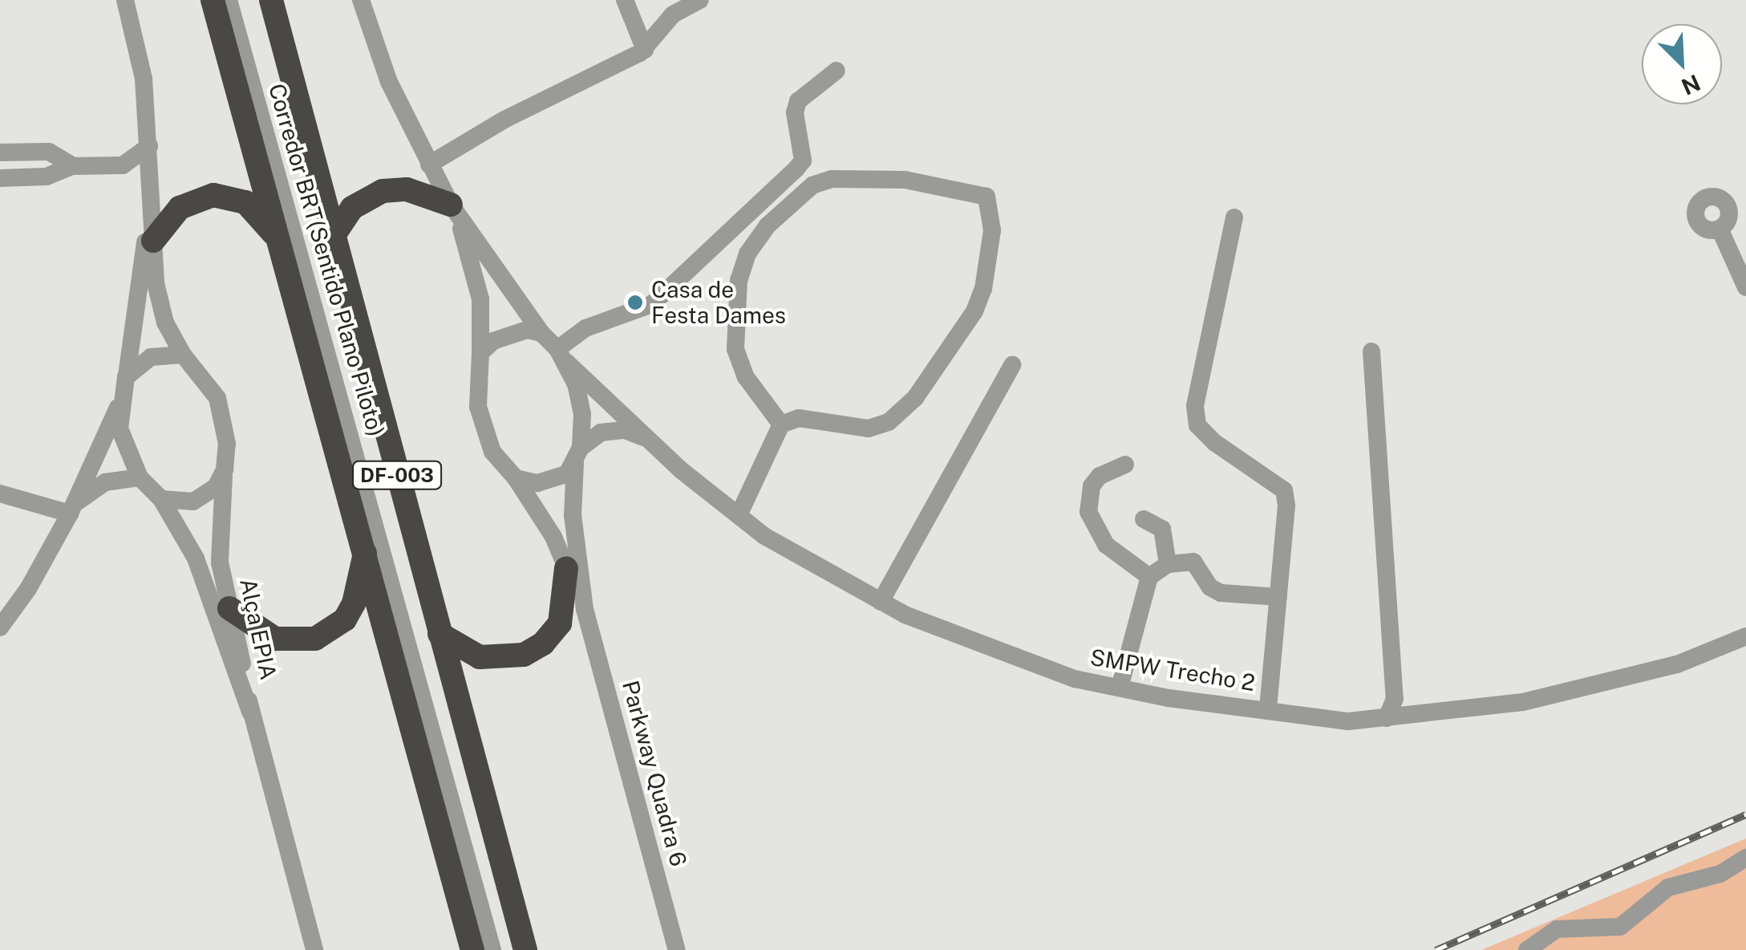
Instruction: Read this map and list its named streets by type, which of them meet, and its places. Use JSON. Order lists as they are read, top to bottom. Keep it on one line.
{"streets":{"highway":["DF-003"],"street":["Corredor BRT(Sentido Plano Piloto)","Alça EPIA","SMPW Trecho 2","Parkway Quadra 6"]},"crossings":[["SMPW Trecho 2","Parkway Quadra 6"]],"places":["Casa de Festa Dames"],"north":"bottom right"}
